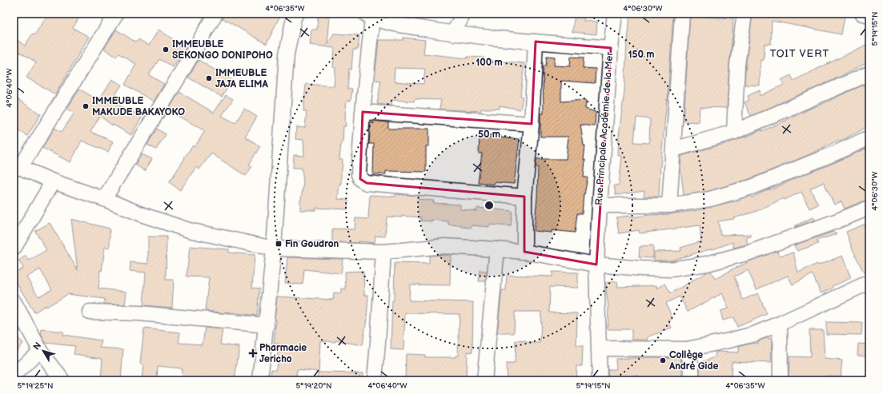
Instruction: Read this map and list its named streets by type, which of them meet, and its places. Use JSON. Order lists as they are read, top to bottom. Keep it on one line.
{"streets":{"street":["Rue Principale Académie de la Mer"]},"districts":["TOIT VERT"],"places":{"other":["IMMEUBLE SEKONGO DONIPOHO","IMMEUBLE JAJA ELIMA","IMMEUBLE MAKUDE BAKAYOKO","Collège André Gide"],"transit":["Fin Goudron"],"health":["Pharmacie Jericho"]},"north":"top left","coordinates":["4°06'35\"W","4°06'30\"W","5°19'15\"N","4°06'40\"W","5°19'25\"N","5°19'20\"N"],"rings":["150 m","100 m","50 m"]}
